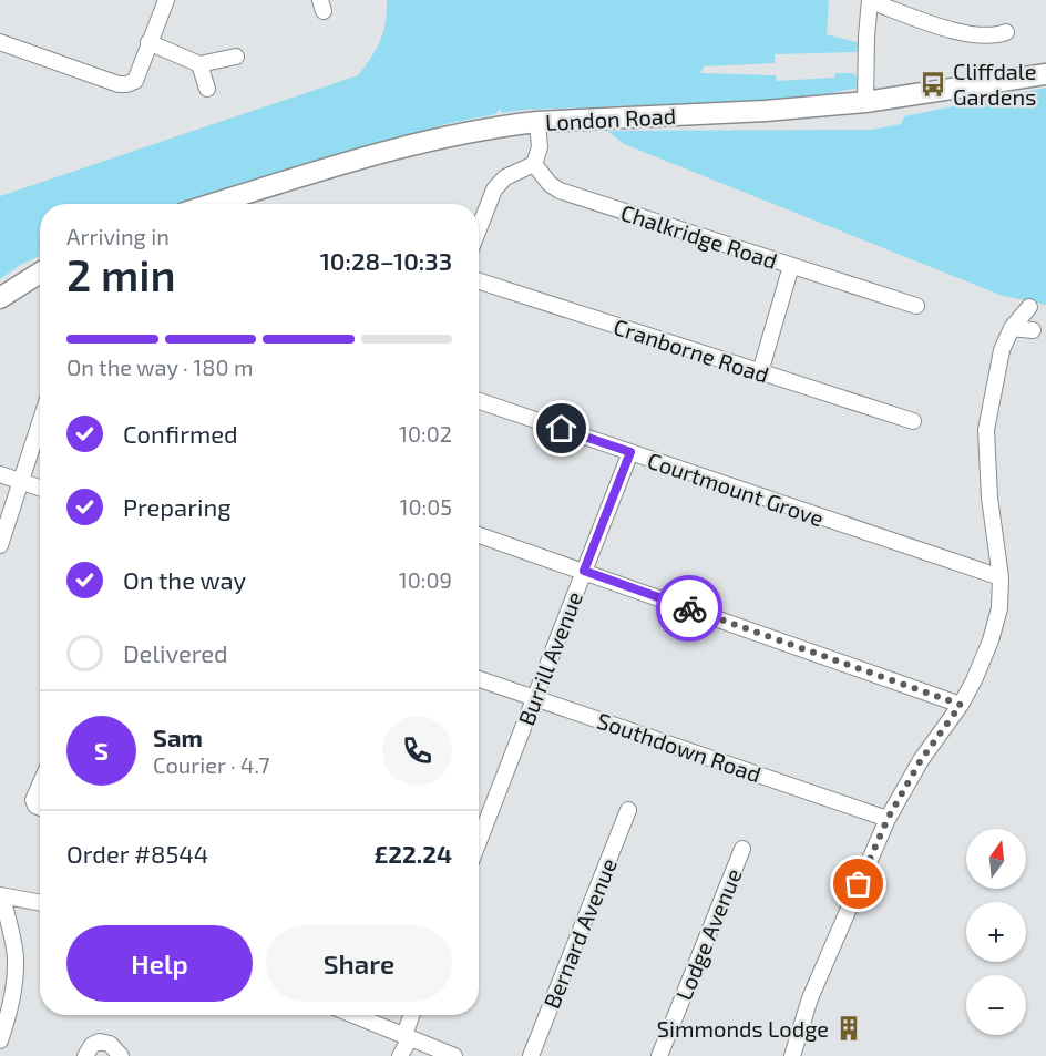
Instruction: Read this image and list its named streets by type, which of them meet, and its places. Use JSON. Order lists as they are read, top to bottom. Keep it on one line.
{"streets":{"main road":["London Road"],"street":["Chalkridge Road","Cranborne Road","Courtmount Grove","Burrill Avenue","Southdown Road","Bernard Avenue","Lodge Avenue"]},"crossings":[["Courtmount Grove","Burrill Avenue"],["Burrill Avenue","Southdown Road"]],"places":{"bus stop":["Cliffdale Gardens"],"building":["Simmonds Lodge"]},"north":"top","page":{"heading":["2 min","Arriving in","10:28–10:33"],"panel":["Sam","Courier · 4.7","Order #8544","£22.24"],"bar":"On the way · 180 m","list":[["Confirmed","10:02"],["Preparing","10:05"],["On the way","10:09"],"Delivered"],"round":"S","map_buttons":["+","−"],"buttons":["Help","Share"]}}
